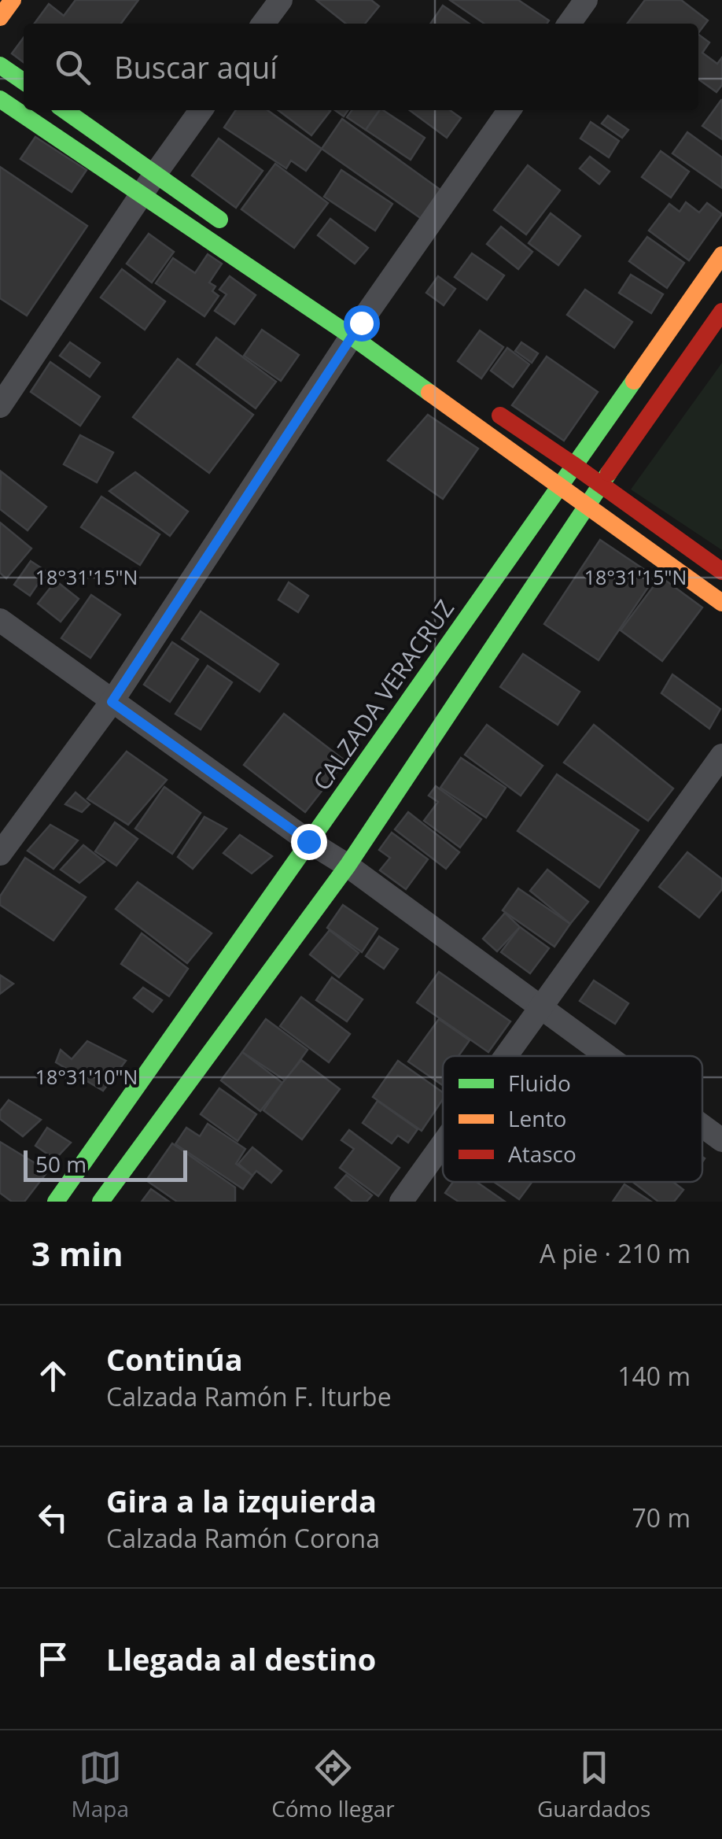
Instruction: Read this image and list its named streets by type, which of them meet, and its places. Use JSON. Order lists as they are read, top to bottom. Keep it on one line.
{"streets":{"street":["CALZADA VERACRUZ"]},"legend":["Fluido","Lento","Atasco"],"scale_bar":"50 m","page":{"search":"Buscar aquí","scale":"50 m","heading":["3 min","A pie · 210 m"],"list":[["Continúa","Calzada Ramón F. Iturbe","140 m"],["Gira a la izquierda","Calzada Ramón Corona","70 m"],"Llegada al destino"],"nav":["Mapa","Cómo llegar","Guardados"]},"coordinates":["18°31'15\"N","18°31'10\"N"]}
